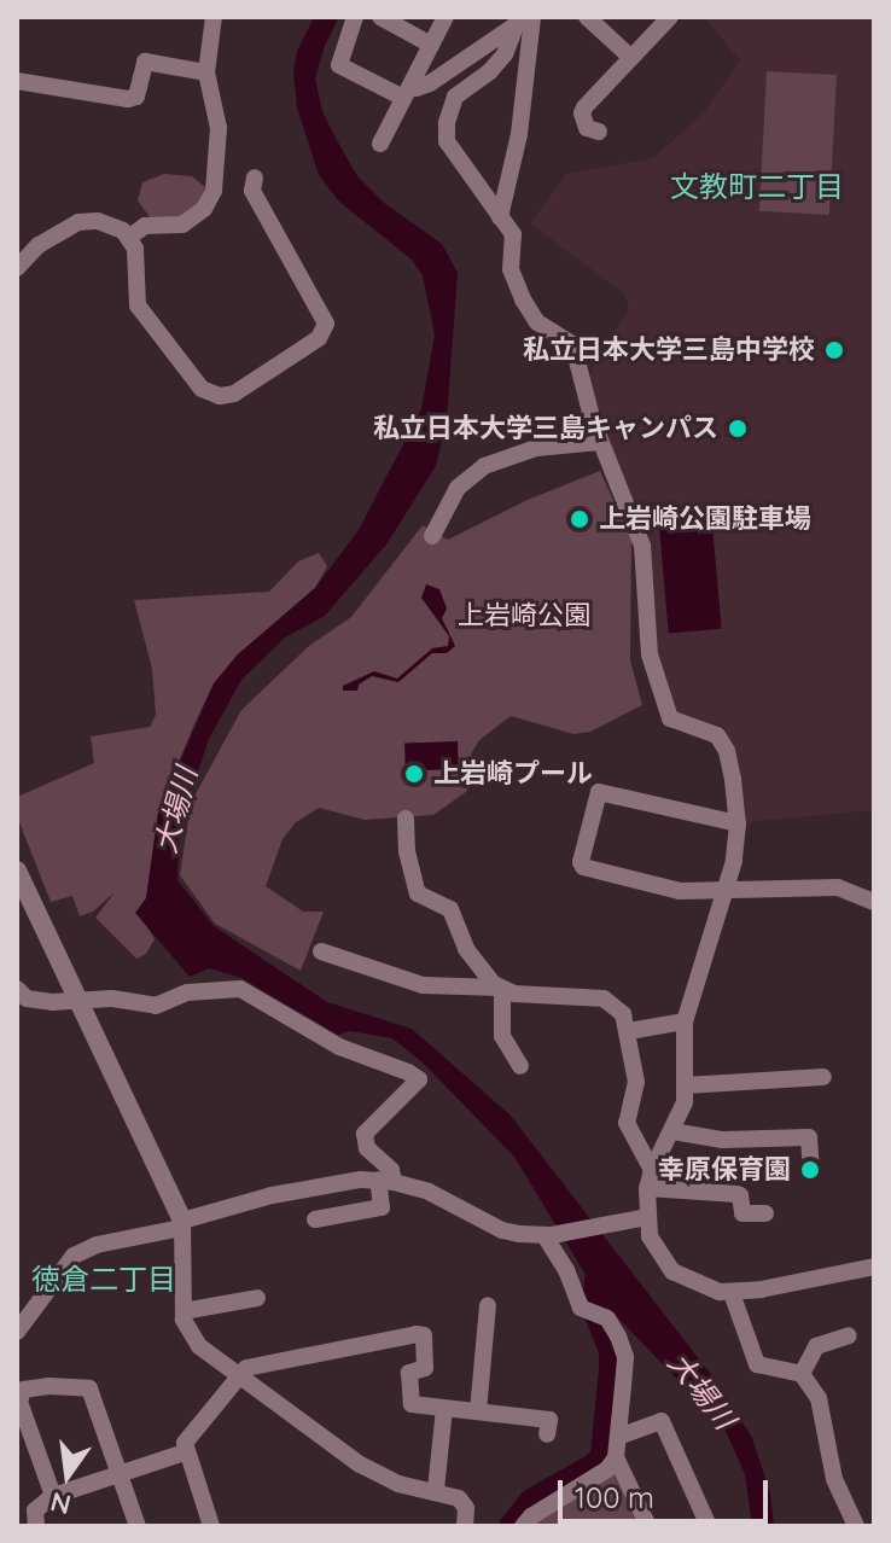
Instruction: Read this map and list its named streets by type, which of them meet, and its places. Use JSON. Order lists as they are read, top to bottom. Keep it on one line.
{"districts":["文教町二丁目","徳倉二丁目"],"water":["大場川"],"parks":["上岩崎公園"],"places":["私立日本大学三島中学校","私立日本大学三島キャンパス","上岩崎公園駐車場","上岩崎プール","幸原保育園"],"scale_bar":"100 m","north":"bottom"}
